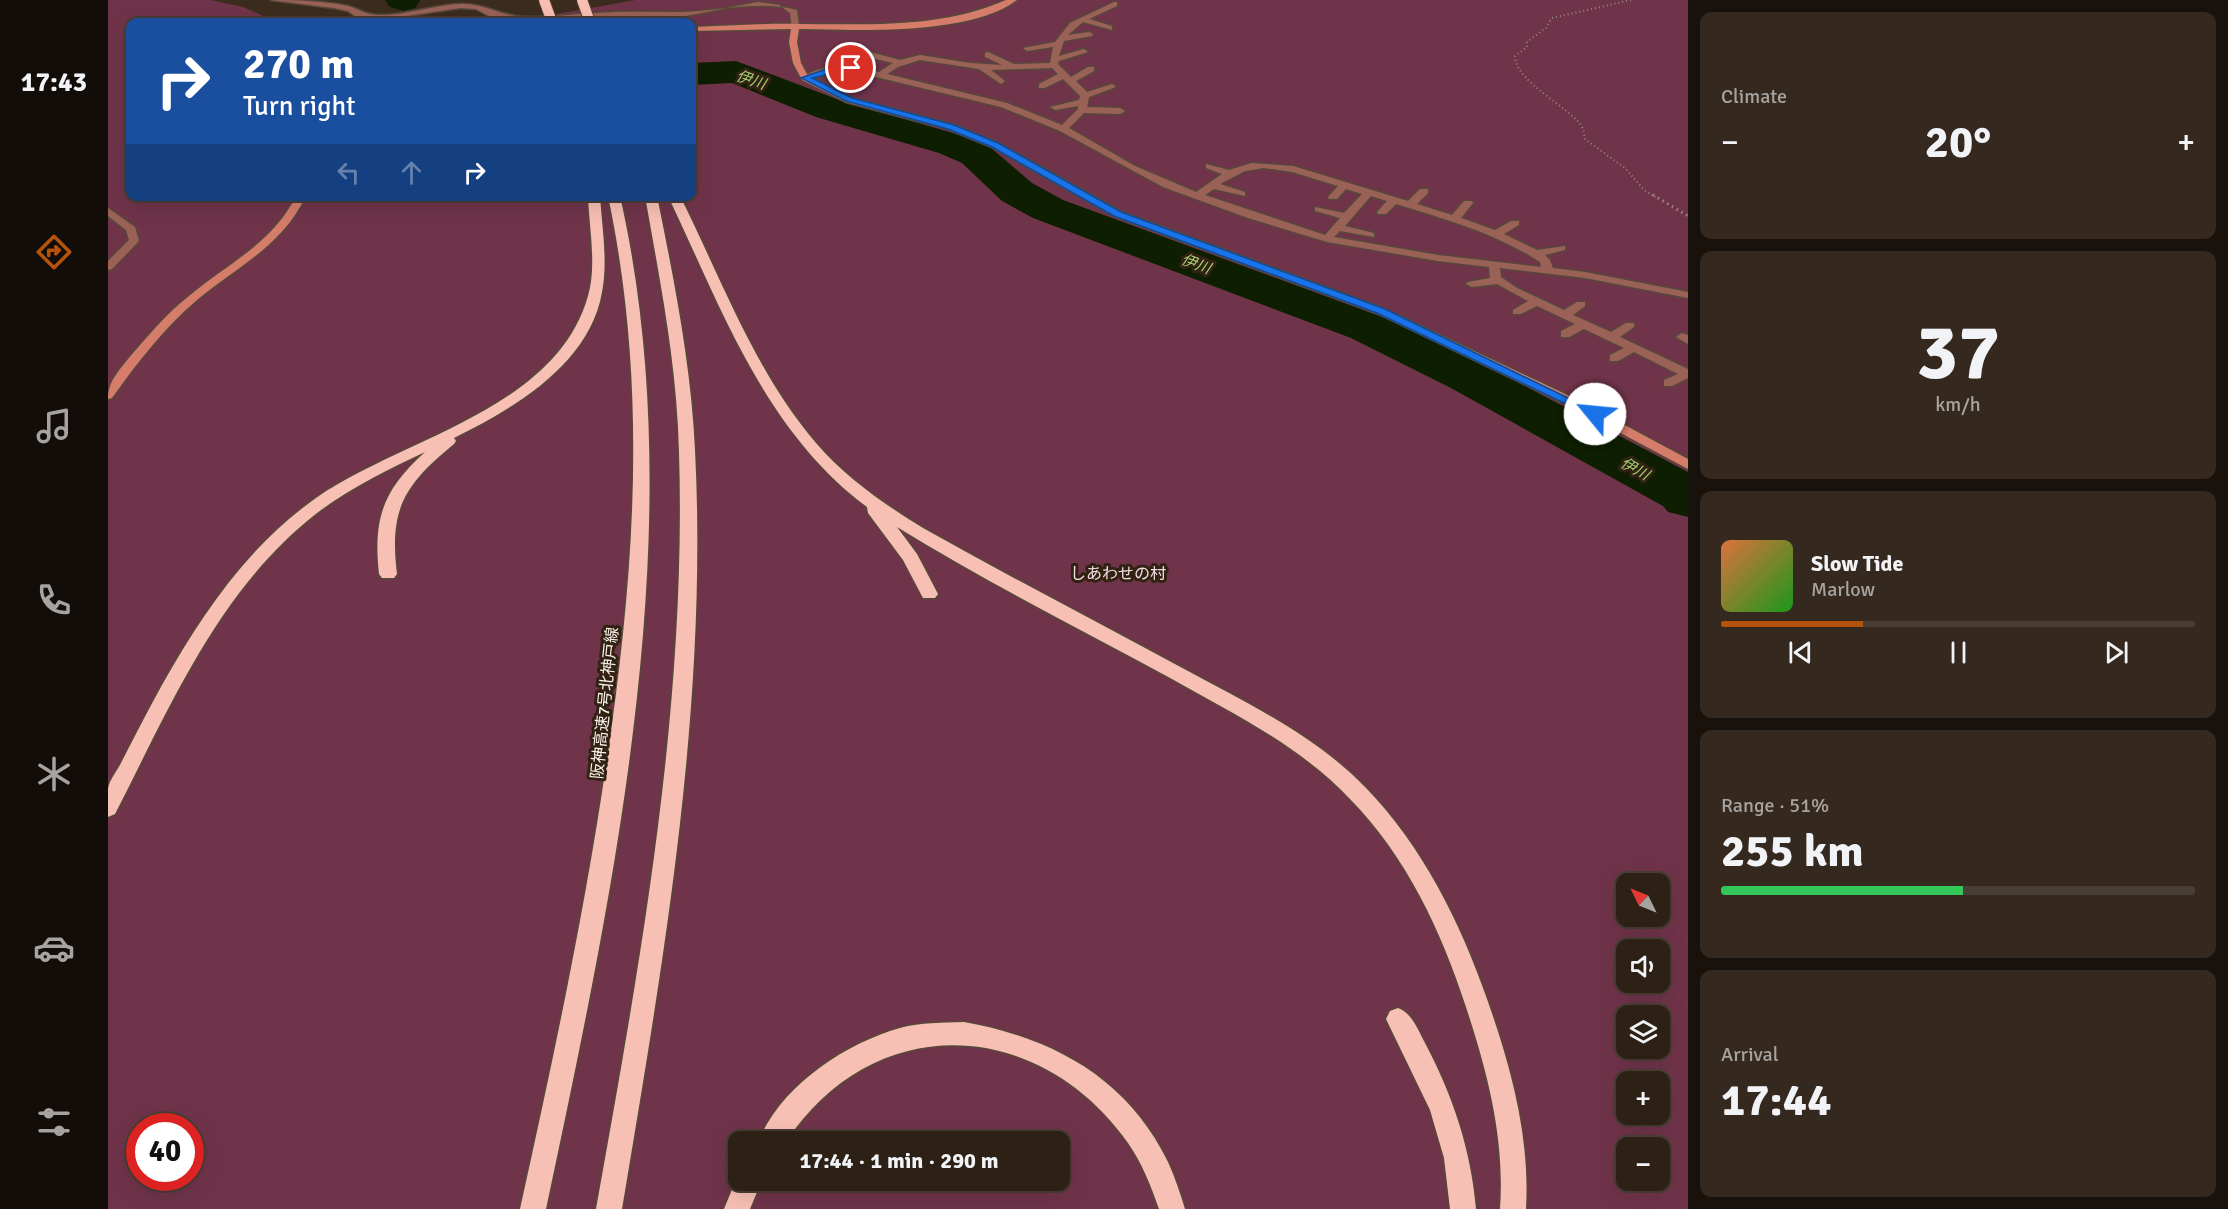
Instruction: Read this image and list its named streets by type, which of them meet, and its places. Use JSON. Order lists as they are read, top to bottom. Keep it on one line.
{"streets":{"highway":["阪神高速7号北神戸線"]},"water":["伊川"],"parks":["しあわせの村"],"north":"top left","page":{"tabs":"17:43","tile":["Climate",["37","km/h"],["Range · 51%","255 km"],["Arrival","17:44"]],"turn":["270 m","Turn right"],"heat":["−","20°","+"],"song":["Slow Tide","Marlow"],"map_buttons":["+","−"],"limit":"40","trip":"17:44 · 1 min · 290 m"}}
